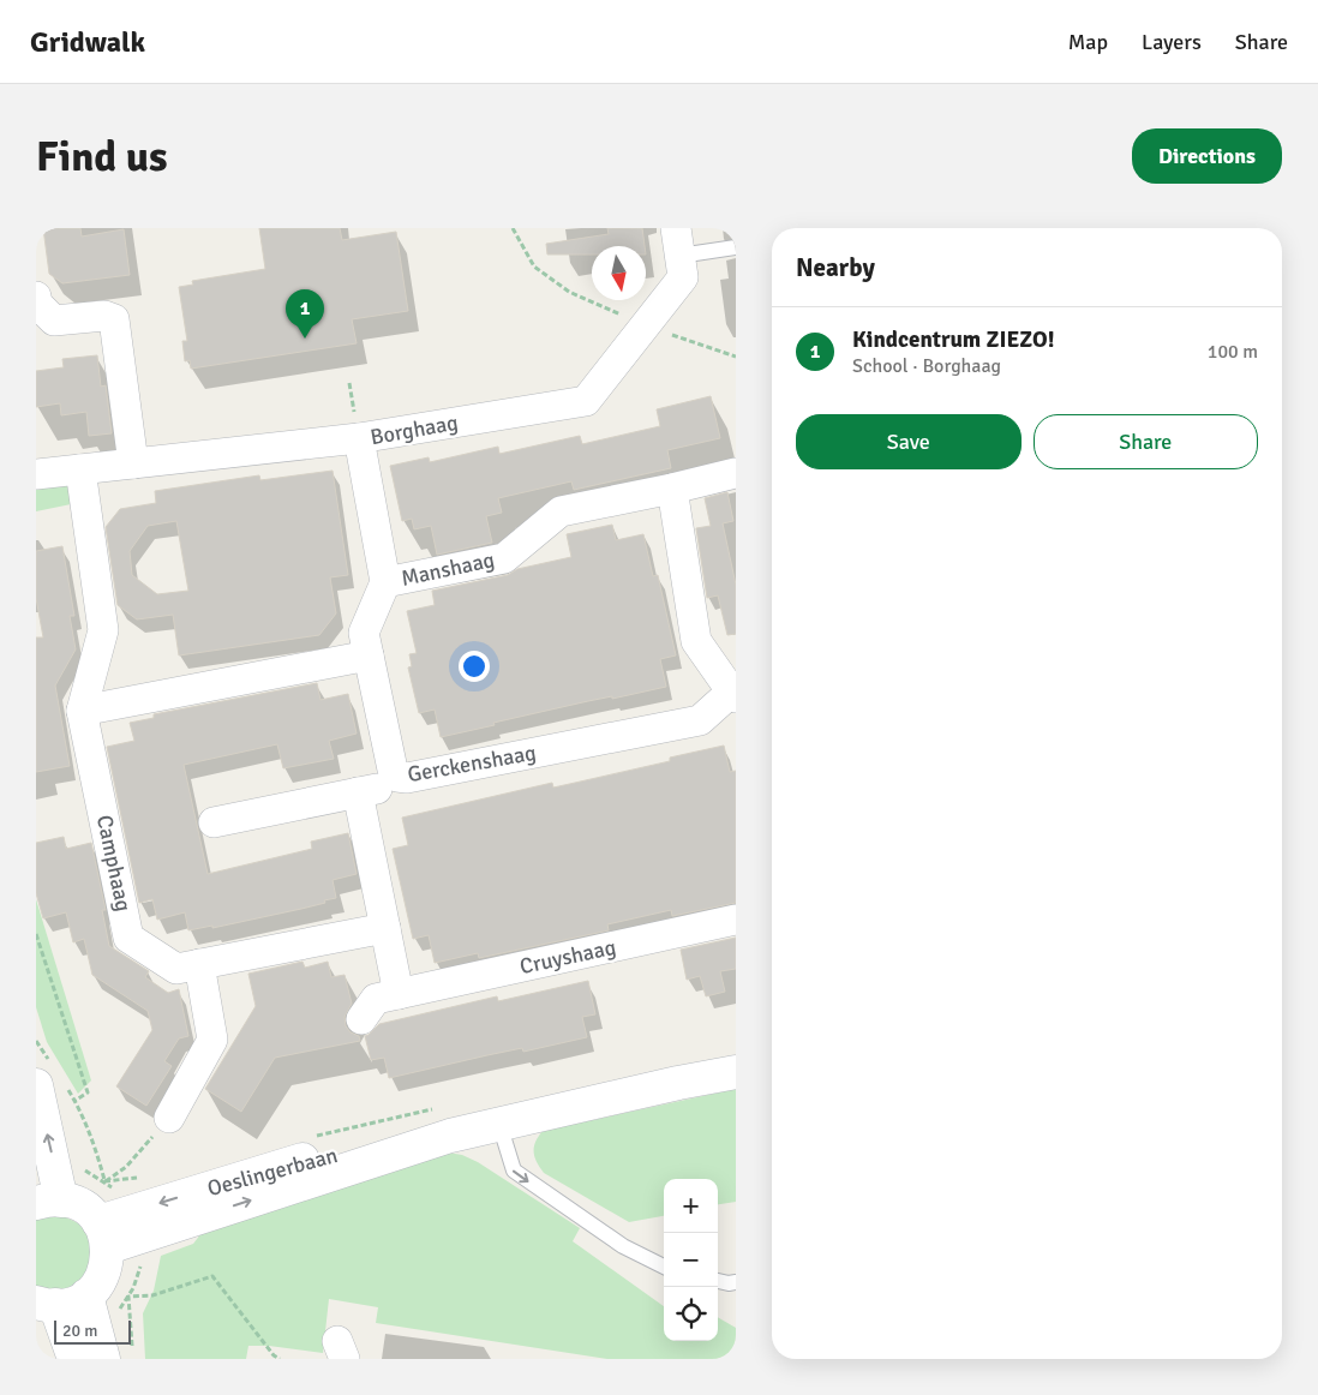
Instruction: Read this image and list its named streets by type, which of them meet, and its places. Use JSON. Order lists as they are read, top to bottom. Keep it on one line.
{"streets":{"main road":["Oeslingerbaan"],"street":["Borghaag","Manshaag","Gerckenshaag","Camphaag","Cruyshaag"]},"crossings":[["Borghaag","Camphaag"],["Manshaag","Gerckenshaag"]],"scale_bar":"20 m","north":"bottom","page":{"header":"Gridwalk","nav":["Map","Layers","Share"],"buttons":["Directions",["Save","Share"]],"title":"Find us","heading":"Nearby","pins":"1","list":[{"mark":"1","name":"Kindcentrum ZIEZO!","note":"School · Borghaag","value":"100 m"}],"map_buttons":["+","−"],"scale":"20 m"}}
